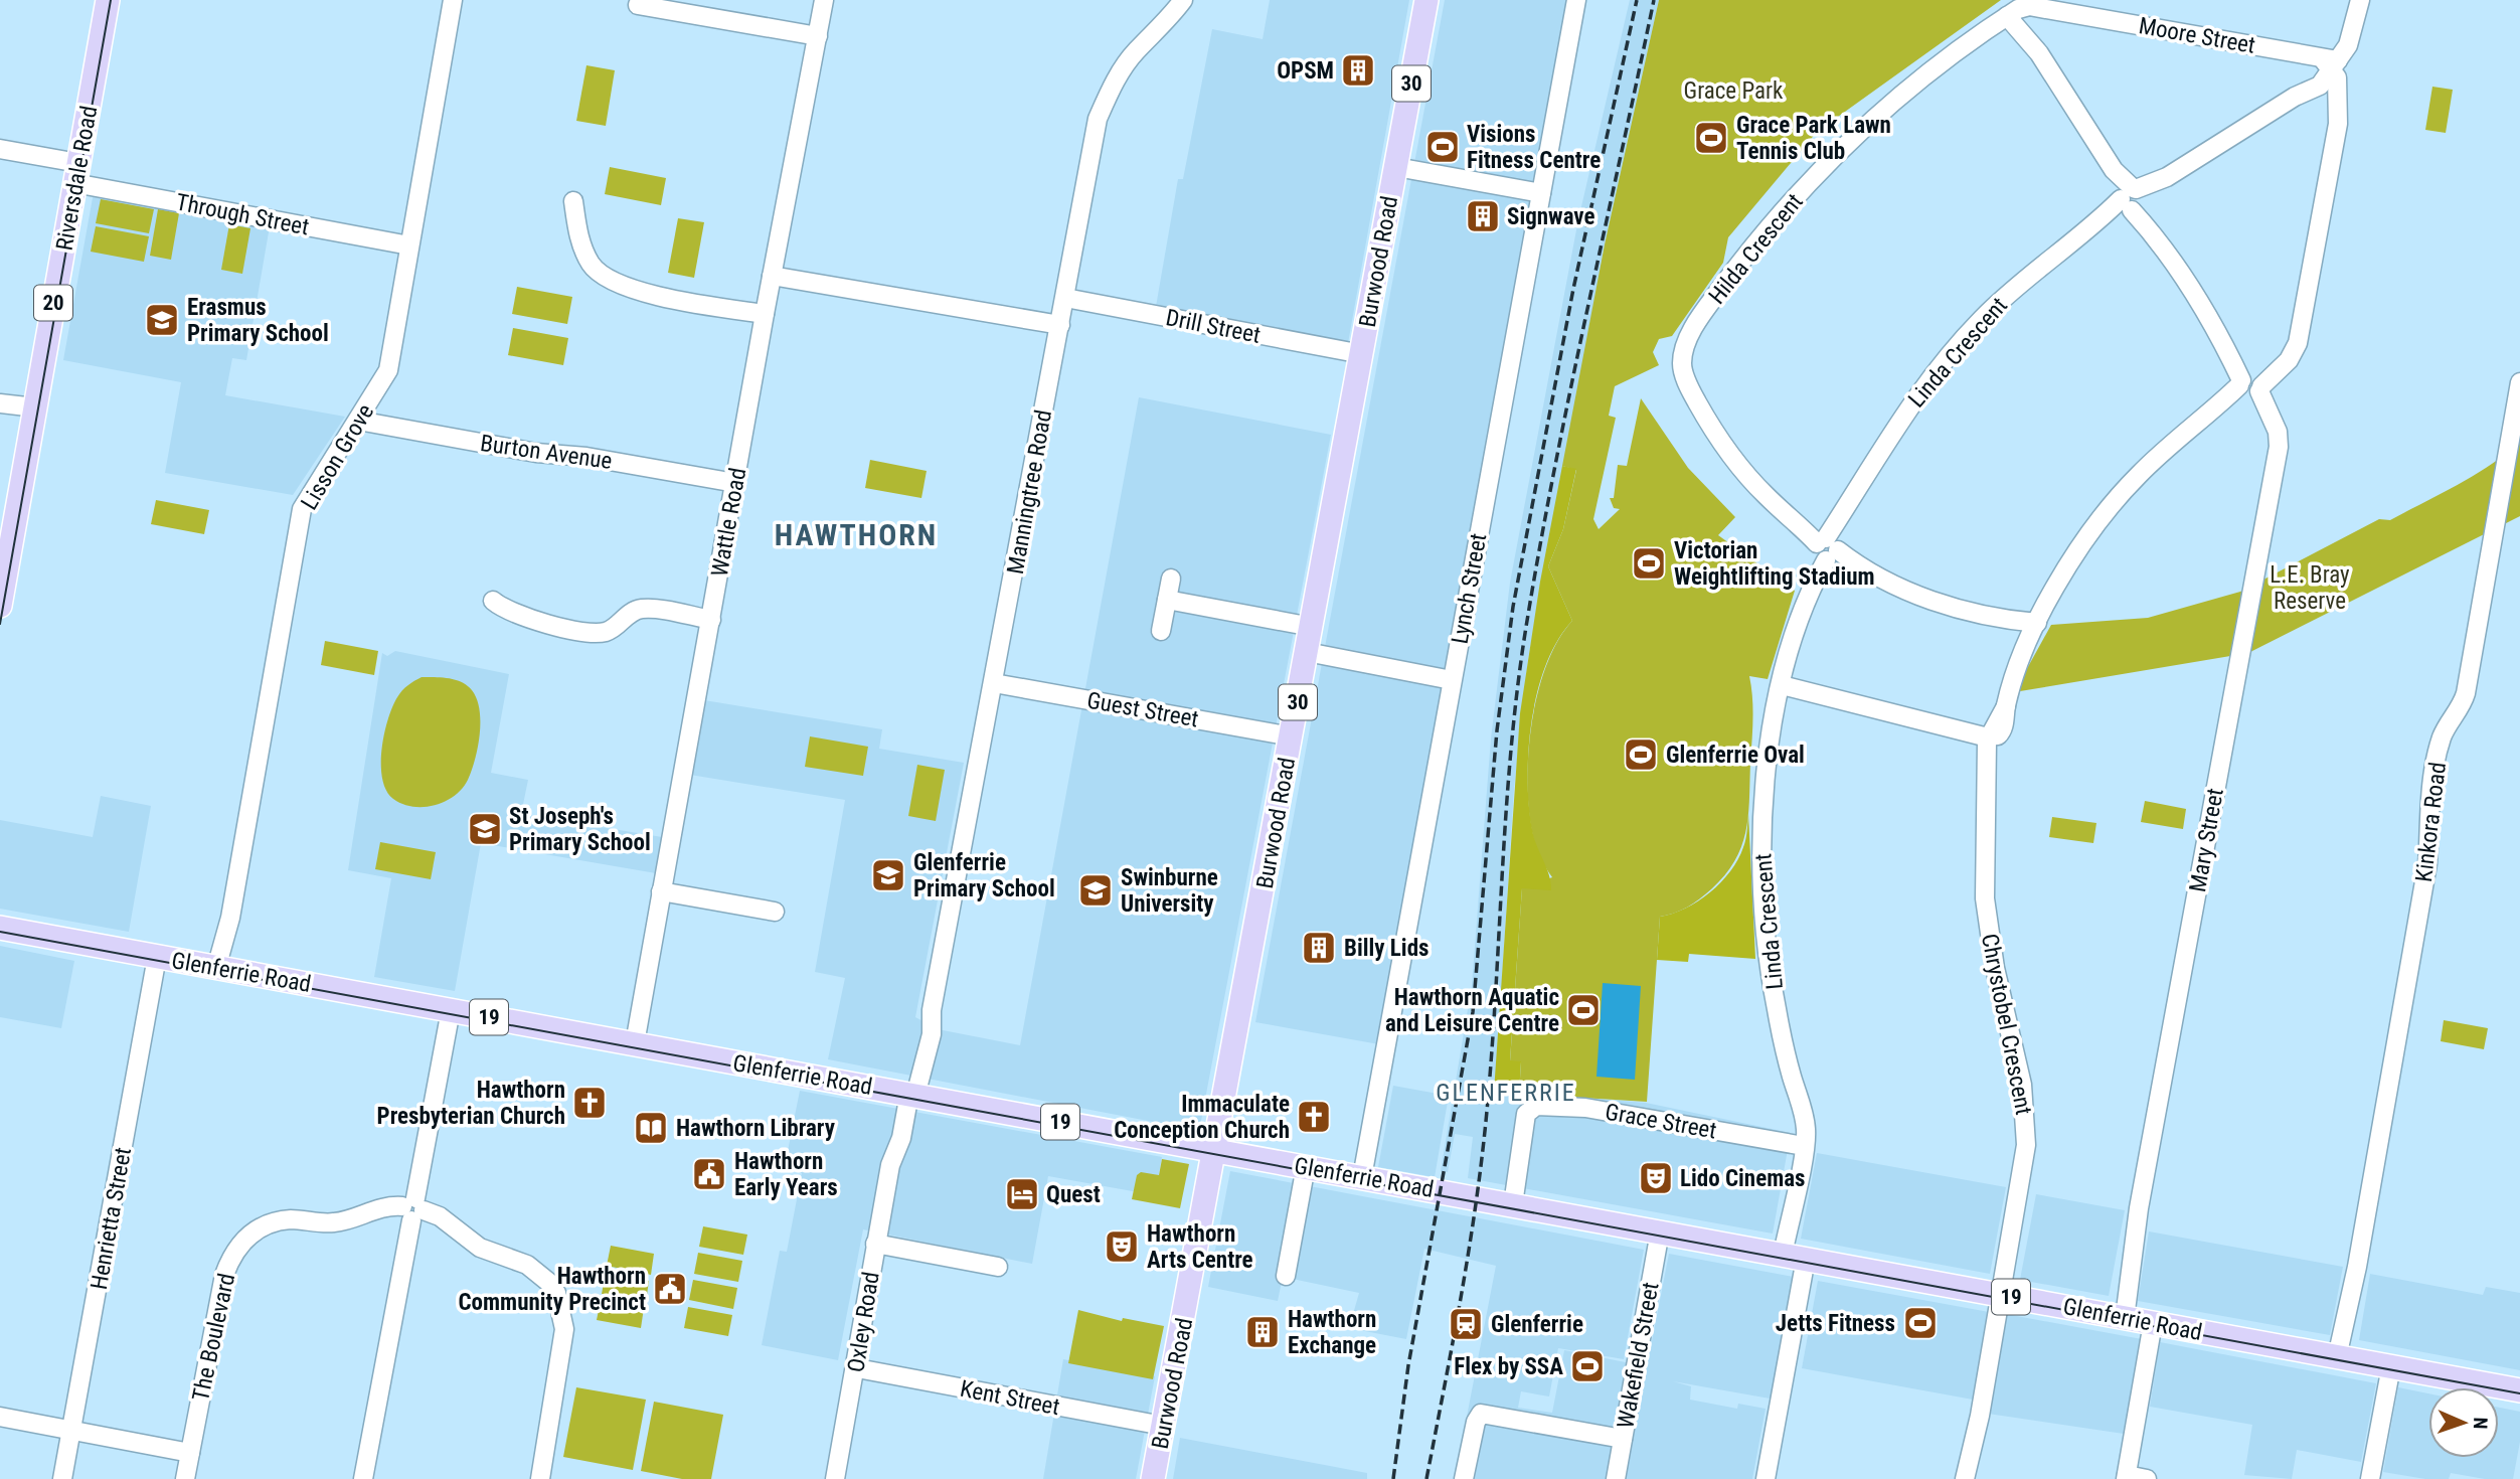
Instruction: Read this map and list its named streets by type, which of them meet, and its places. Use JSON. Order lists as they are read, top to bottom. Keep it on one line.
{"streets":{"main road":["30","Riversdale Road","Burwood Road","20","Glenferrie Road","19"],"street":["Moore Street","Through Street","Hilda Crescent","Drill Street","Linda Crescent","Burton Avenue","Lisson Grove","Manningtree Road","Wattle Road","Lynch Street","Guest Street","Kinkora Road","Mary Street","Chrystobel Crescent","Grace Street","Henrietta Street","Oxley Road","The Boulevard","Wakefield Street","Kent Street"]},"crossings":[["Moore Street","Hilda Crescent"],["Moore Street","Linda Crescent"],["Moore Street","Mary Street"],["Riversdale Road","Through Street"],["Through Street","Lisson Grove"],["Hilda Crescent","Linda Crescent"],["Hilda Crescent","Mary Street"],["Burwood Road","Drill Street"],["Burwood Road","Guest Street"],["Burwood Road","Glenferrie Road"],["Burwood Road","Kent Street"],["Drill Street","Manningtree Road"],["Linda Crescent","Mary Street"],["Linda Crescent","Glenferrie Road"],["Linda Crescent","Grace Street"],["Burton Avenue","Lisson Grove"],["Burton Avenue","Wattle Road"],["Lisson Grove","Glenferrie Road"],["Manningtree Road","Guest Street"],["Manningtree Road","Glenferrie Road"],["Manningtree Road","Oxley Road"],["Wattle Road","Glenferrie Road"],["Lynch Street","Glenferrie Road"],["Kinkora Road","Glenferrie Road"],["Mary Street","Glenferrie Road"],["Mary Street","Chrystobel Crescent"],["Glenferrie Road","Chrystobel Crescent"],["Glenferrie Road","Grace Street"],["Glenferrie Road","Henrietta Street"],["Glenferrie Road","Oxley Road"],["Glenferrie Road","Wakefield Street"],["Oxley Road","Kent Street"]],"districts":["HAWTHORN","GLENFERRIE"],"parks":["Grace Park","L.E. Bray Reserve"],"places":{"building":["OPSM","Signwave","Billy Lids","Hawthorn Exchange"],"sports":["Grace Park Lawn Tennis Club","Visions Fitness Centre","Victorian Weightlifting Stadium","Glenferrie Oval","Hawthorn Aquatic and Leisure Centre","Jetts Fitness","Flex by SSA"],"school or university":["Erasmus Primary School","St Joseph's Primary School","Glenferrie Primary School","Swinburne University"],"church":["Hawthorn Presbyterian Church","Immaculate Conception Church"],"library":["Hawthorn Library"],"public building":["Hawthorn Early Years","Hawthorn Community Precinct"],"theatre":["Lido Cinemas","Hawthorn Arts Centre"],"hotel":["Quest"],"station":["Glenferrie"]},"north":"right"}
